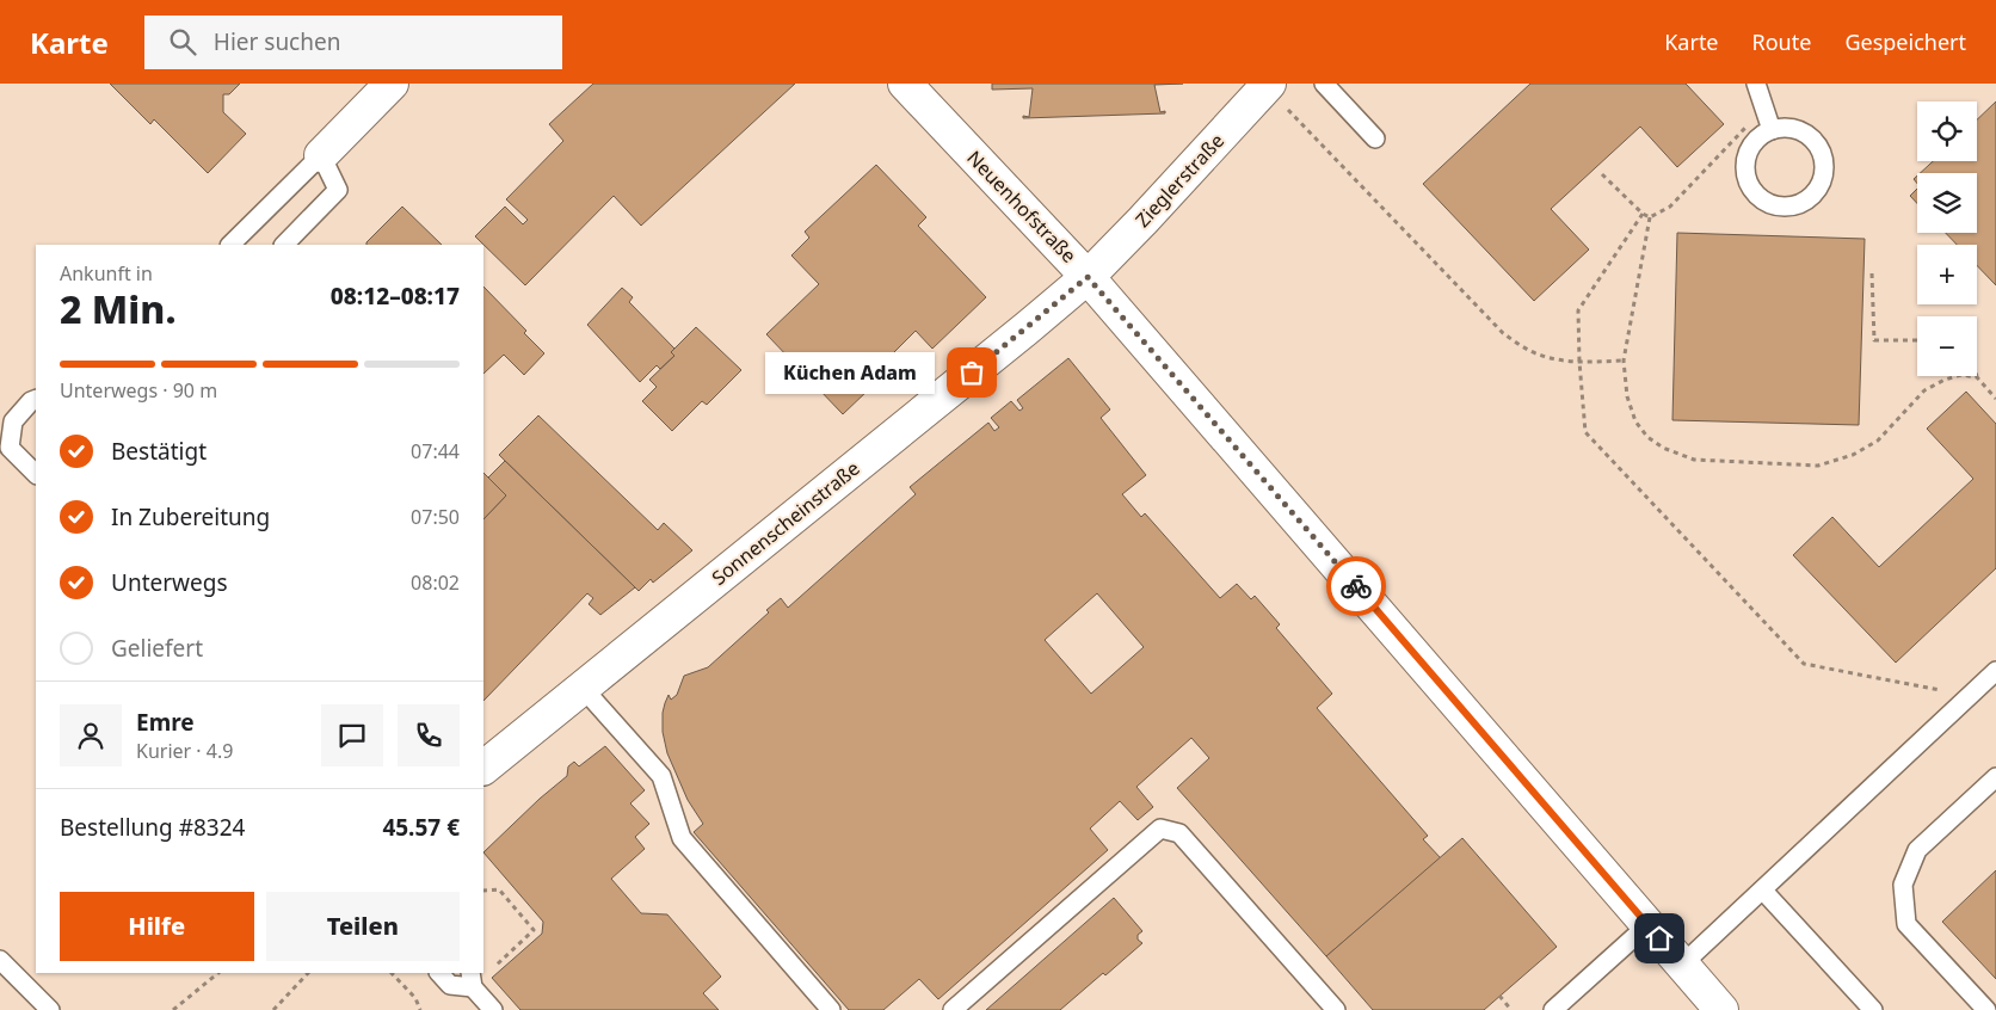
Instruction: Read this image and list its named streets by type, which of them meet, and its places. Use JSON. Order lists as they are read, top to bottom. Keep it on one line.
{"streets":{"street":["Zieglerstraße","Neuenhofstraße","Sonnenscheinstraße"]},"crossings":[["Zieglerstraße","Neuenhofstraße"],["Zieglerstraße","Sonnenscheinstraße"],["Neuenhofstraße","Sonnenscheinstraße"]],"places":["Küchen Adam"],"page":{"header":"Karte","search":"Hier suchen","nav":["Karte","Route","Gespeichert"],"map_buttons":["+","−"],"heading":["2 Min.","Ankunft in","08:12–08:17"],"panel":["Emre","Kurier · 4.9","Bestellung #8324","45.57 €"],"bar":"Unterwegs · 90 m","bubble":"Küchen Adam","list":[["Bestätigt","07:44"],["In Zubereitung","07:50"],["Unterwegs","08:02"],"Geliefert"],"buttons":["Hilfe","Teilen"]}}
